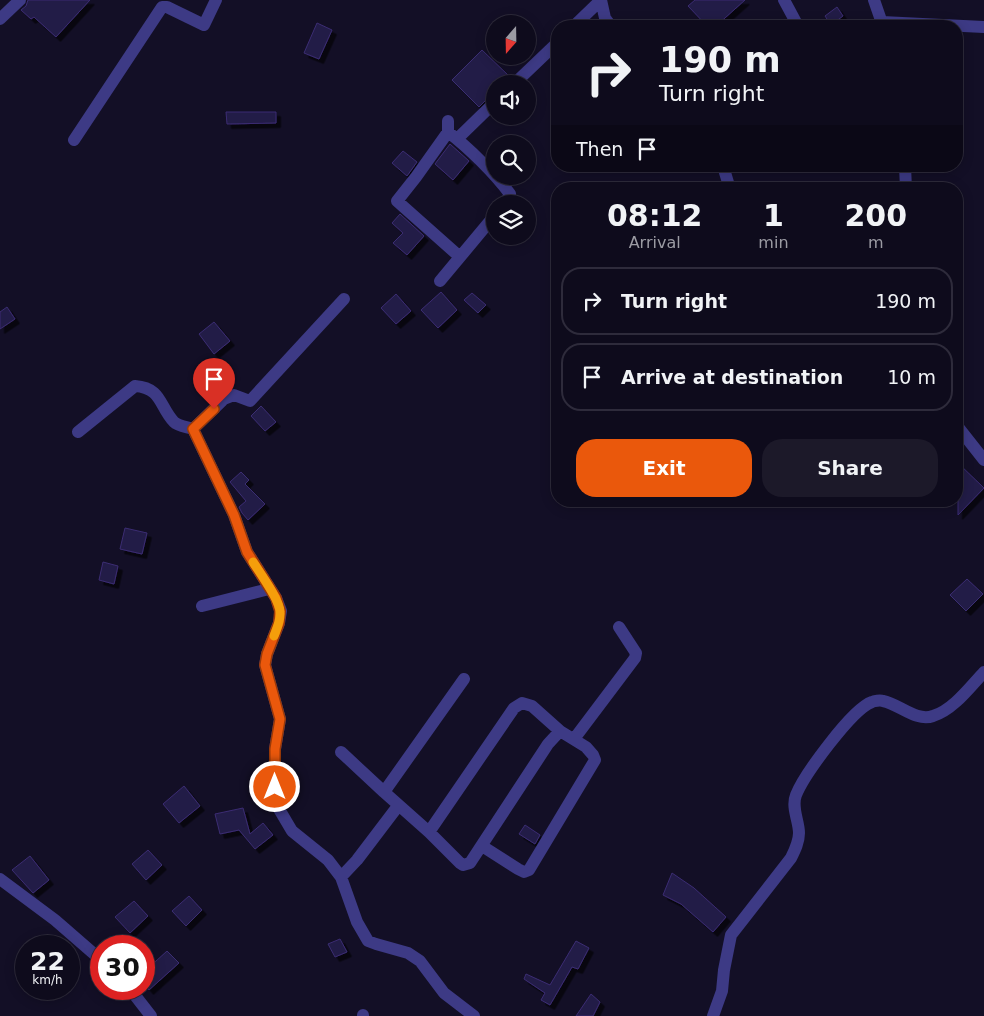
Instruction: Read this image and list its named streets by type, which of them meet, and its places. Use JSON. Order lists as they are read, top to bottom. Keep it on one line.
{"north":"bottom","page":{"turn":["190 m","Turn right"],"then":"Then","eta":["08:12","Arrival","1","min","200","m"],"list":[{"name":"Turn right","value":"190 m"},{"name":"Arrive at destination","value":"10 m"}],"buttons":["Exit","Share"],"speed":"22 km/h","limit":"30"}}
